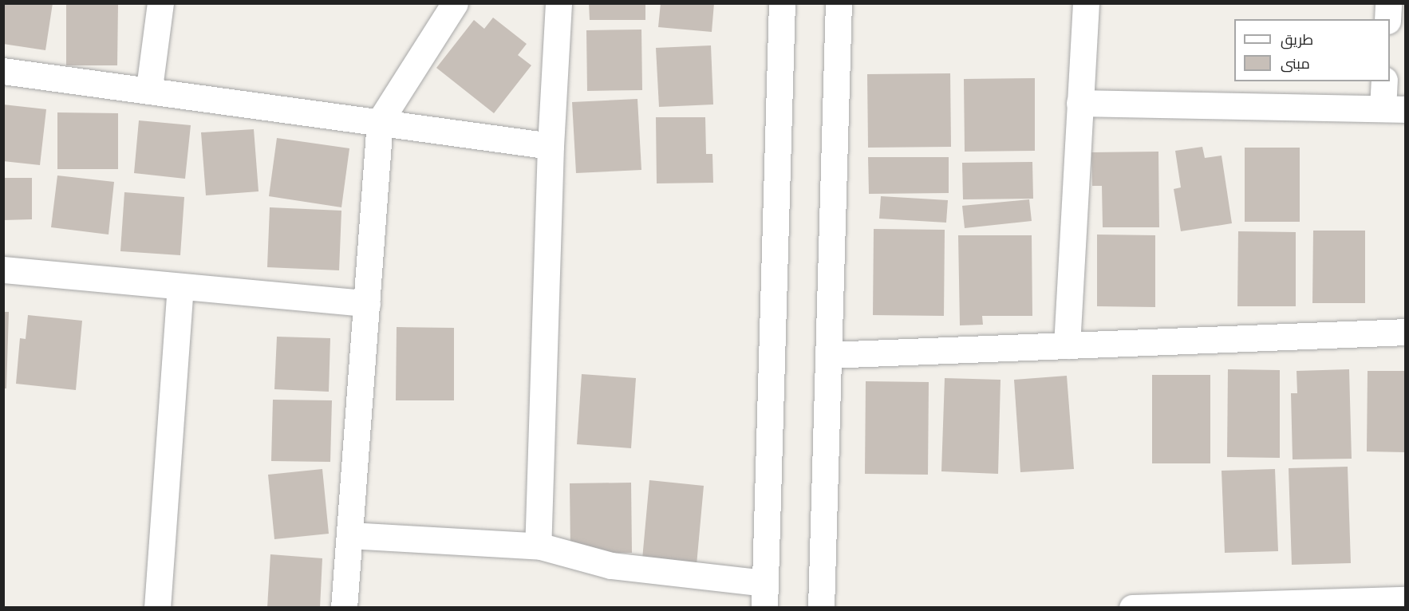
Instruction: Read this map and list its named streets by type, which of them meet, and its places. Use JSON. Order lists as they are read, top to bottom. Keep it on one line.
{"legend":["طريق","مبنى"]}
